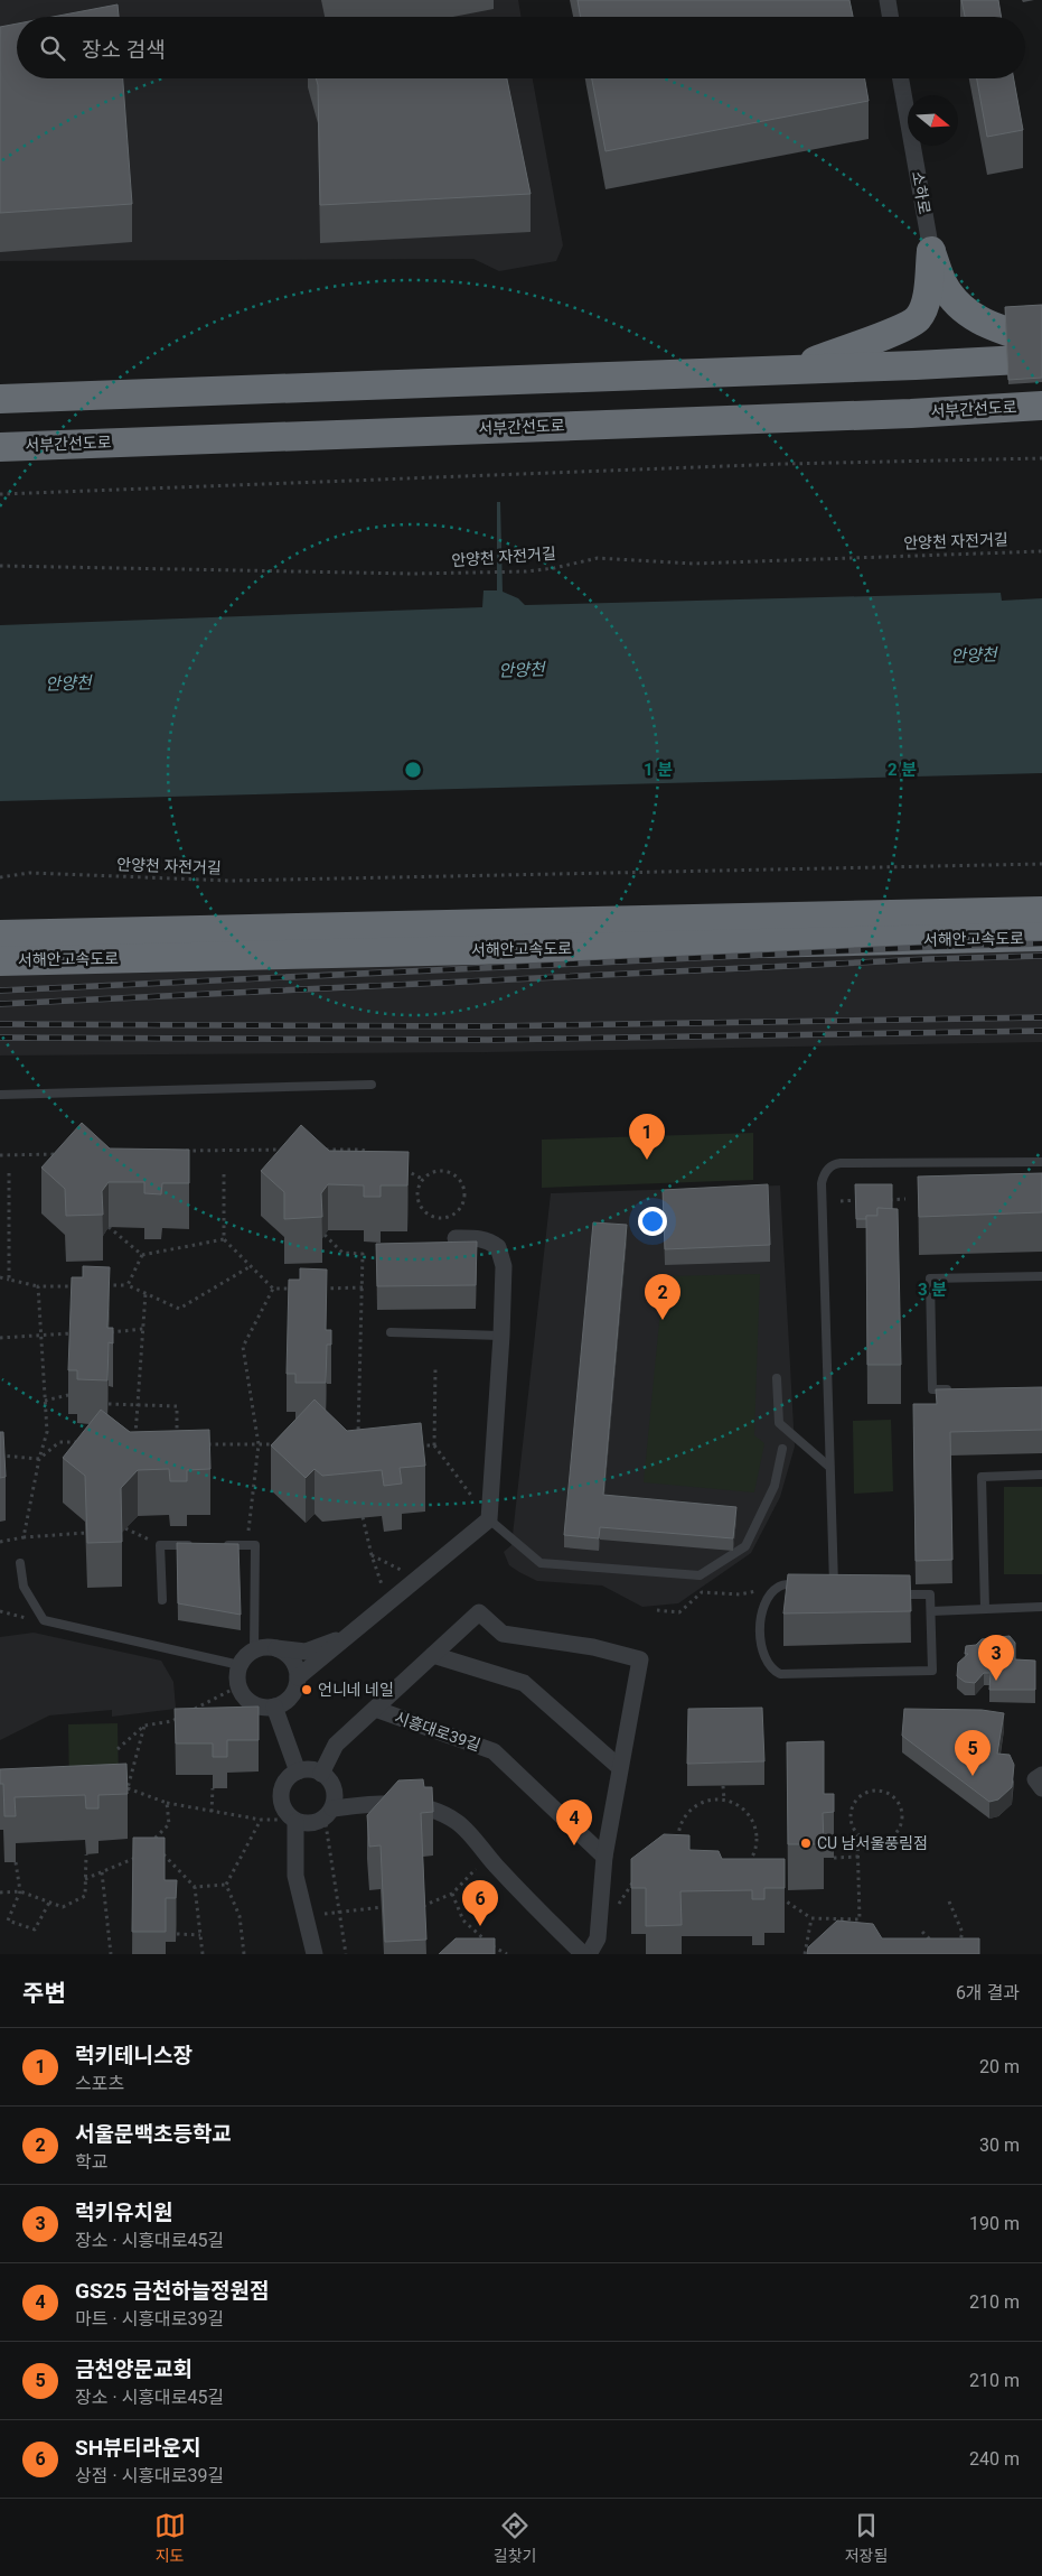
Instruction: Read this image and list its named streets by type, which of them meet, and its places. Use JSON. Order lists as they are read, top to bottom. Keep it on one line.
{"streets":{"highway":["서부간선도로","서해안고속도로"],"street":["소하로","시흥대로39길"],"path":["안양천 자전거길"]},"water":["안양천"],"places":["언니네 네일","CU 남서울풍림점"],"north":"right","page":{"search":"장소 검색","pins":["1","2","3","5","4","6"],"heading":["주변","6개 결과"],"list":[{"mark":"1","name":"럭키테니스장","note":"스포츠","value":"20 m"},{"mark":"2","name":"서울문백초등학교","note":"학교","value":"30 m"},{"mark":"3","name":"럭키유치원","note":"장소 · 시흥대로45길","value":"190 m"},{"mark":"4","name":"GS25 금천하늘정원점","note":"마트 · 시흥대로39길","value":"210 m"},{"mark":"5","name":"금천양문교회","note":"장소 · 시흥대로45길","value":"210 m"},{"mark":"6","name":"SH뷰티라운지","note":"상점 · 시흥대로39길","value":"240 m"}],"nav":["지도","길찾기","저장됨"]},"rings":["1 분","2 분","3 분"]}
